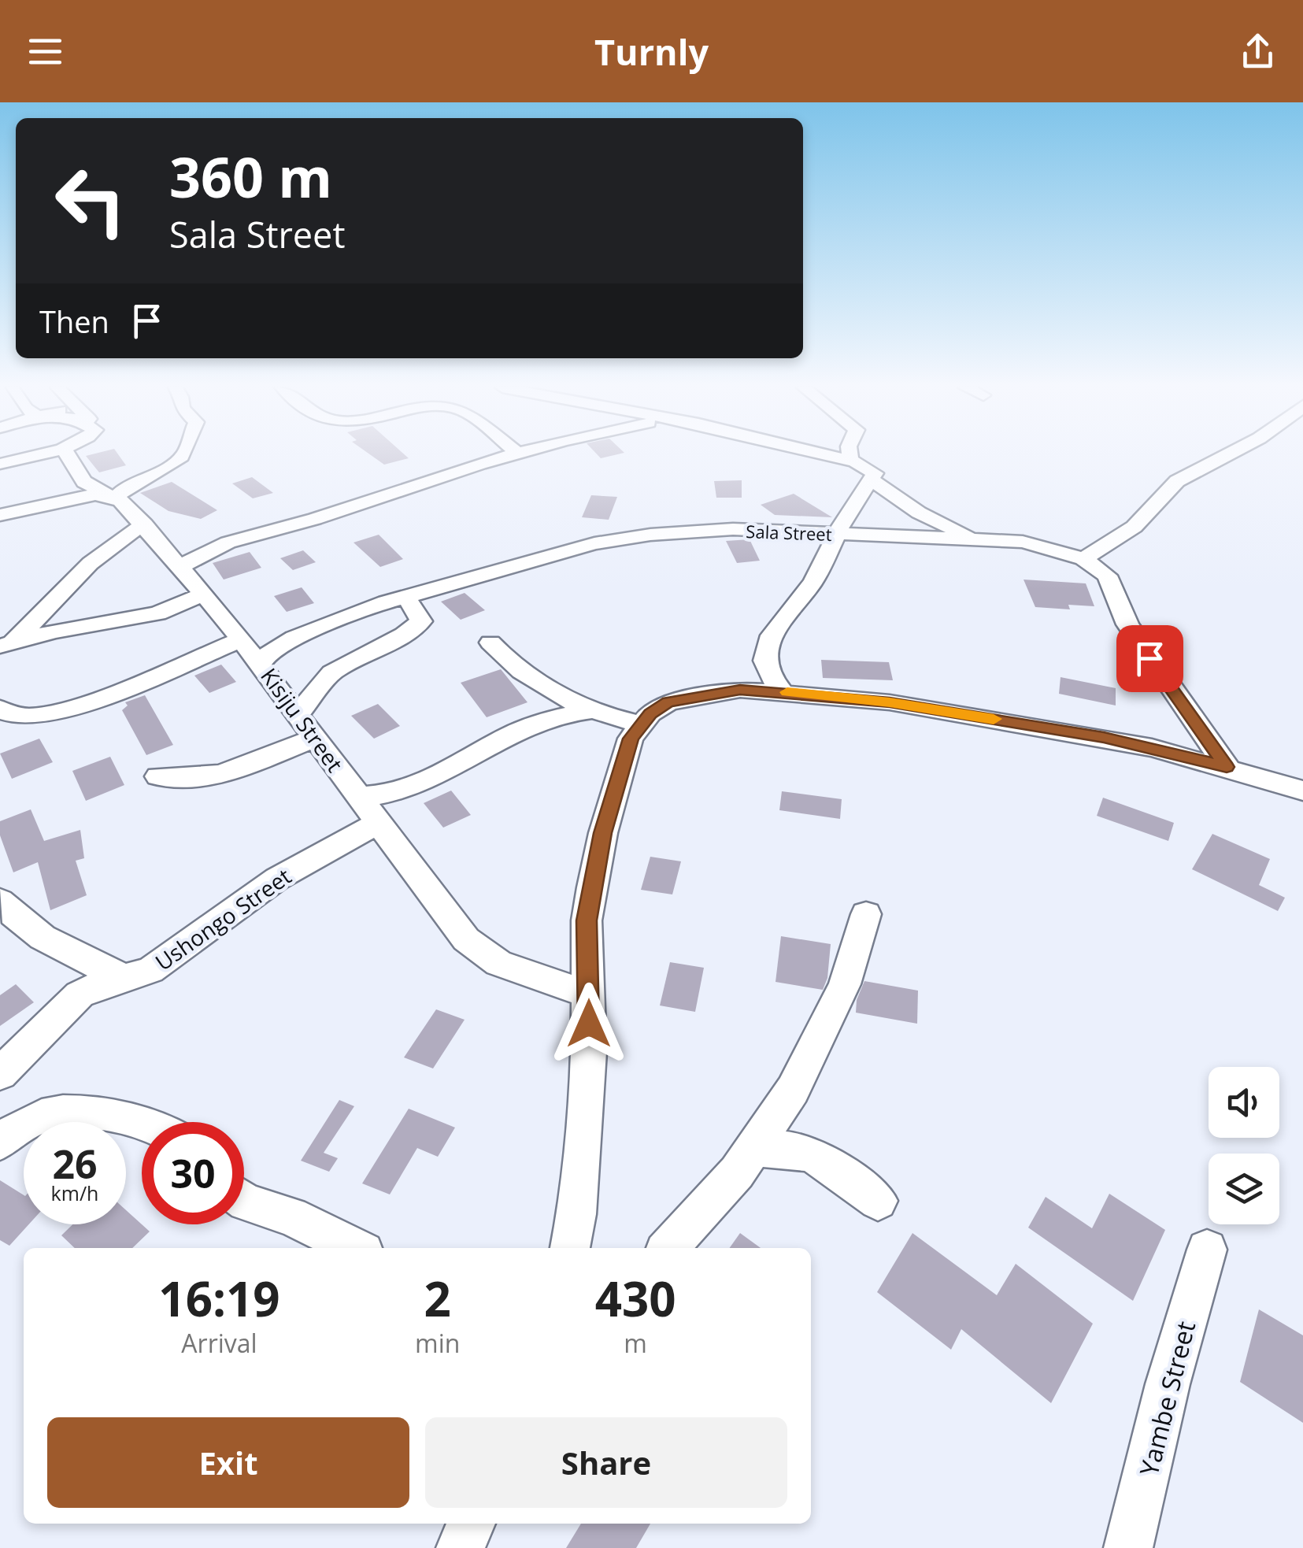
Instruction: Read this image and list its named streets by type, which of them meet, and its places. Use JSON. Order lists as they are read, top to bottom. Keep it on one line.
{"streets":{"street":["Sala Street","Kisiju Street","Ushongo Street","Yambe Street"]},"crossings":[["Sala Street","Kisiju Street"],["Kisiju Street","Ushongo Street"]],"page":{"header":"Turnly","turn":["360 m","Sala Street"],"then":"Then","speed":"26 km/h","limit":"30","eta":["16:19","Arrival","2","min","430","m"],"buttons":["Exit","Share"]}}
